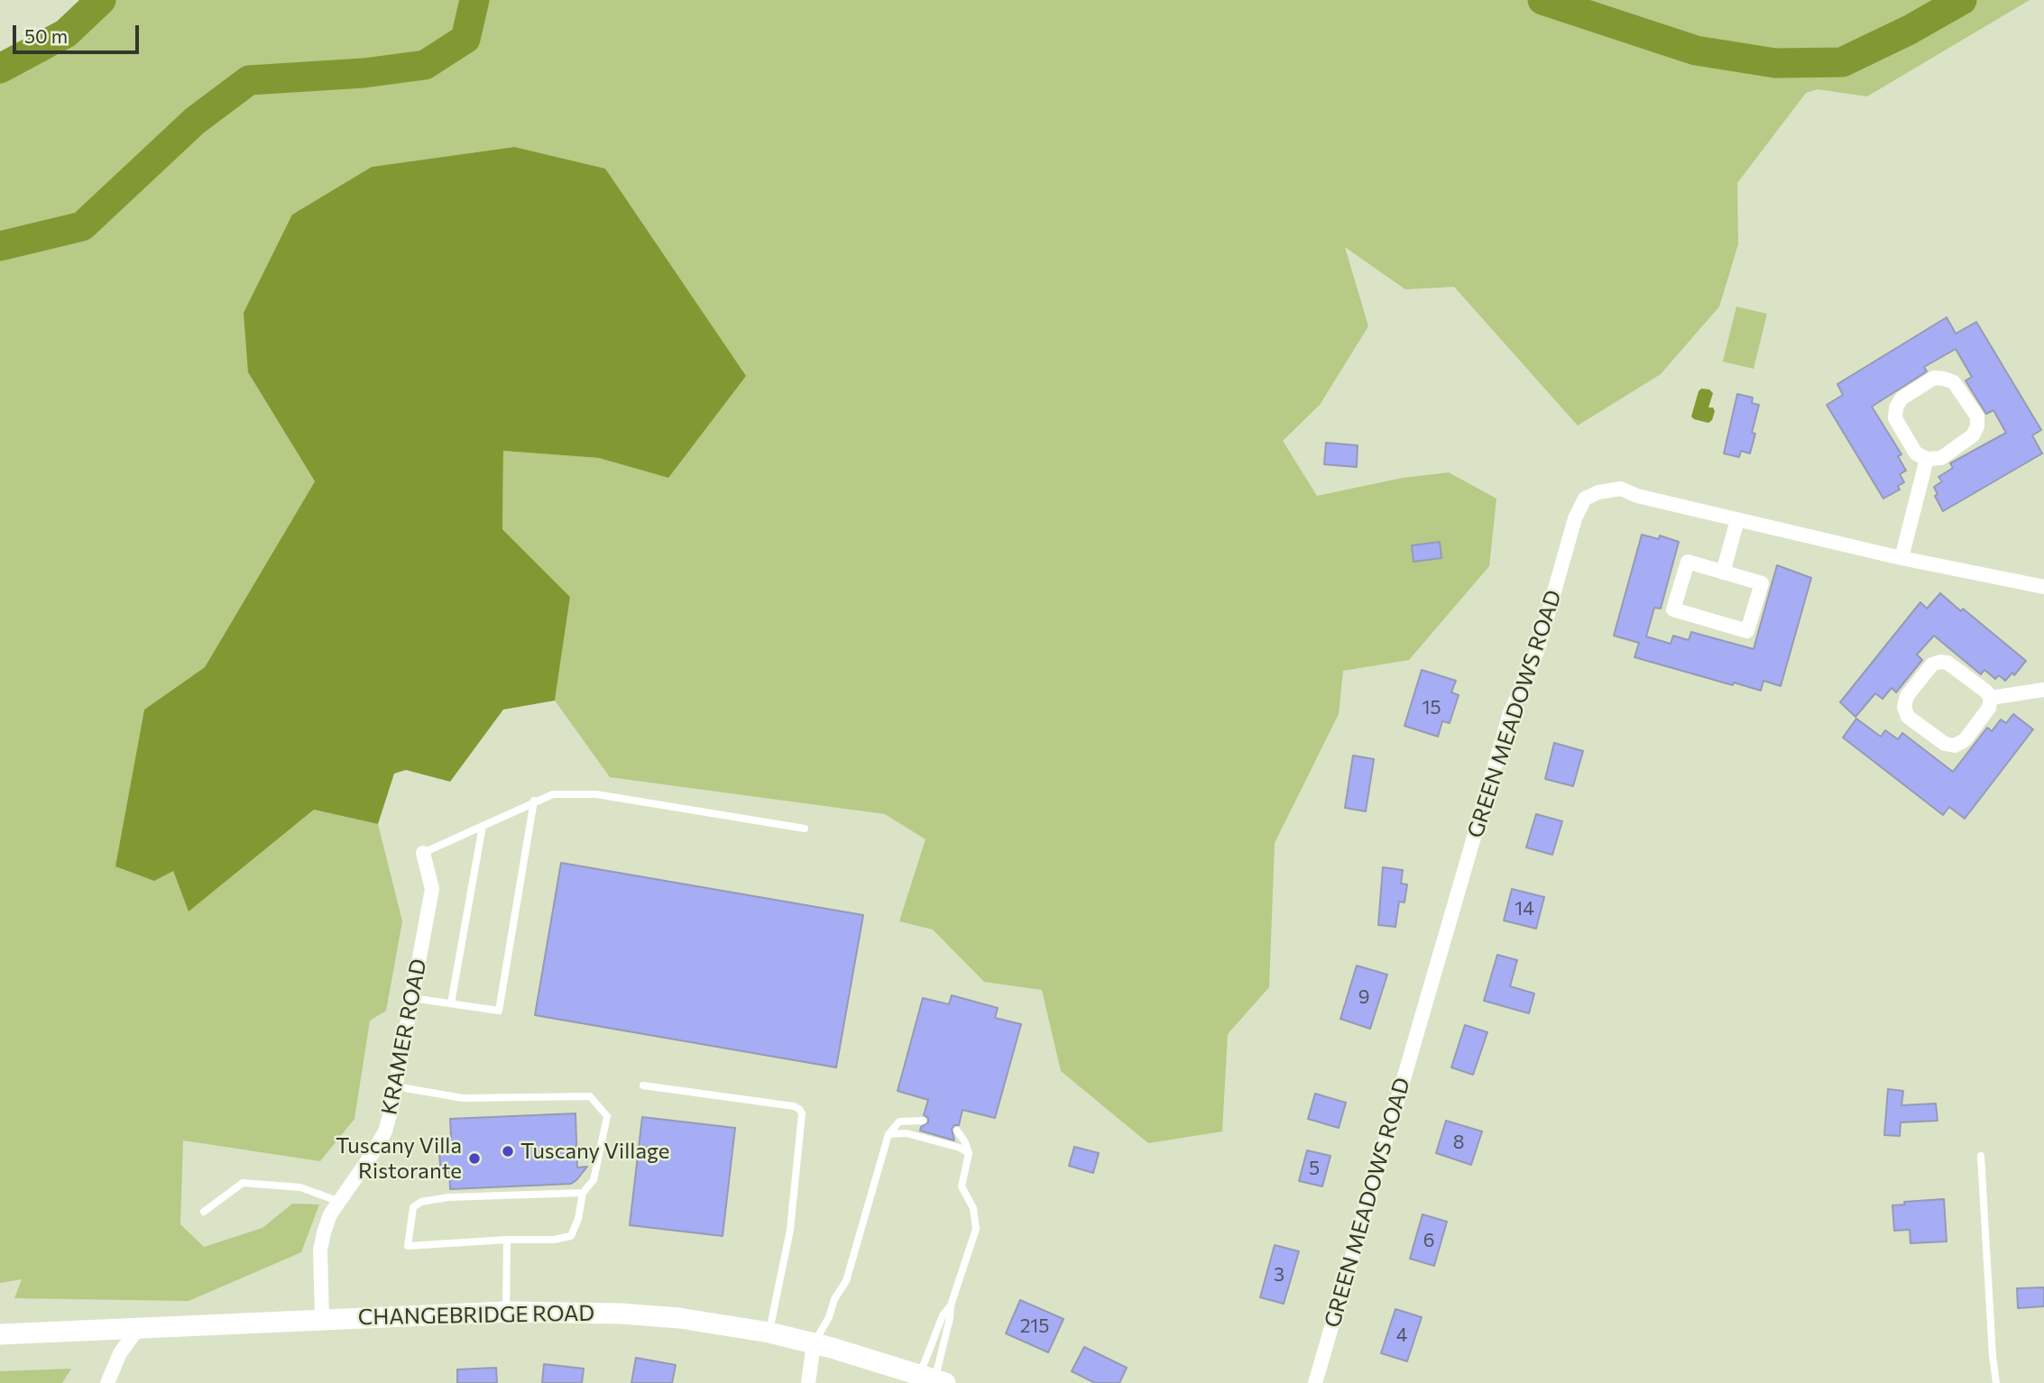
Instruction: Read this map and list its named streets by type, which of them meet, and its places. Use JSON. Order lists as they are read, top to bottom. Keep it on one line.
{"streets":{"main road":["CHANGEBRIDGE ROAD"],"street":["GREEN MEADOWS ROAD","KRAMER ROAD"]},"crossings":[["KRAMER ROAD","CHANGEBRIDGE ROAD"]],"places":["Tuscany Village","Tuscany Villa Ristorante"],"house_numbers":["15","14","9","8","5","6","3","215","4"],"scale_bar":"50 m"}
